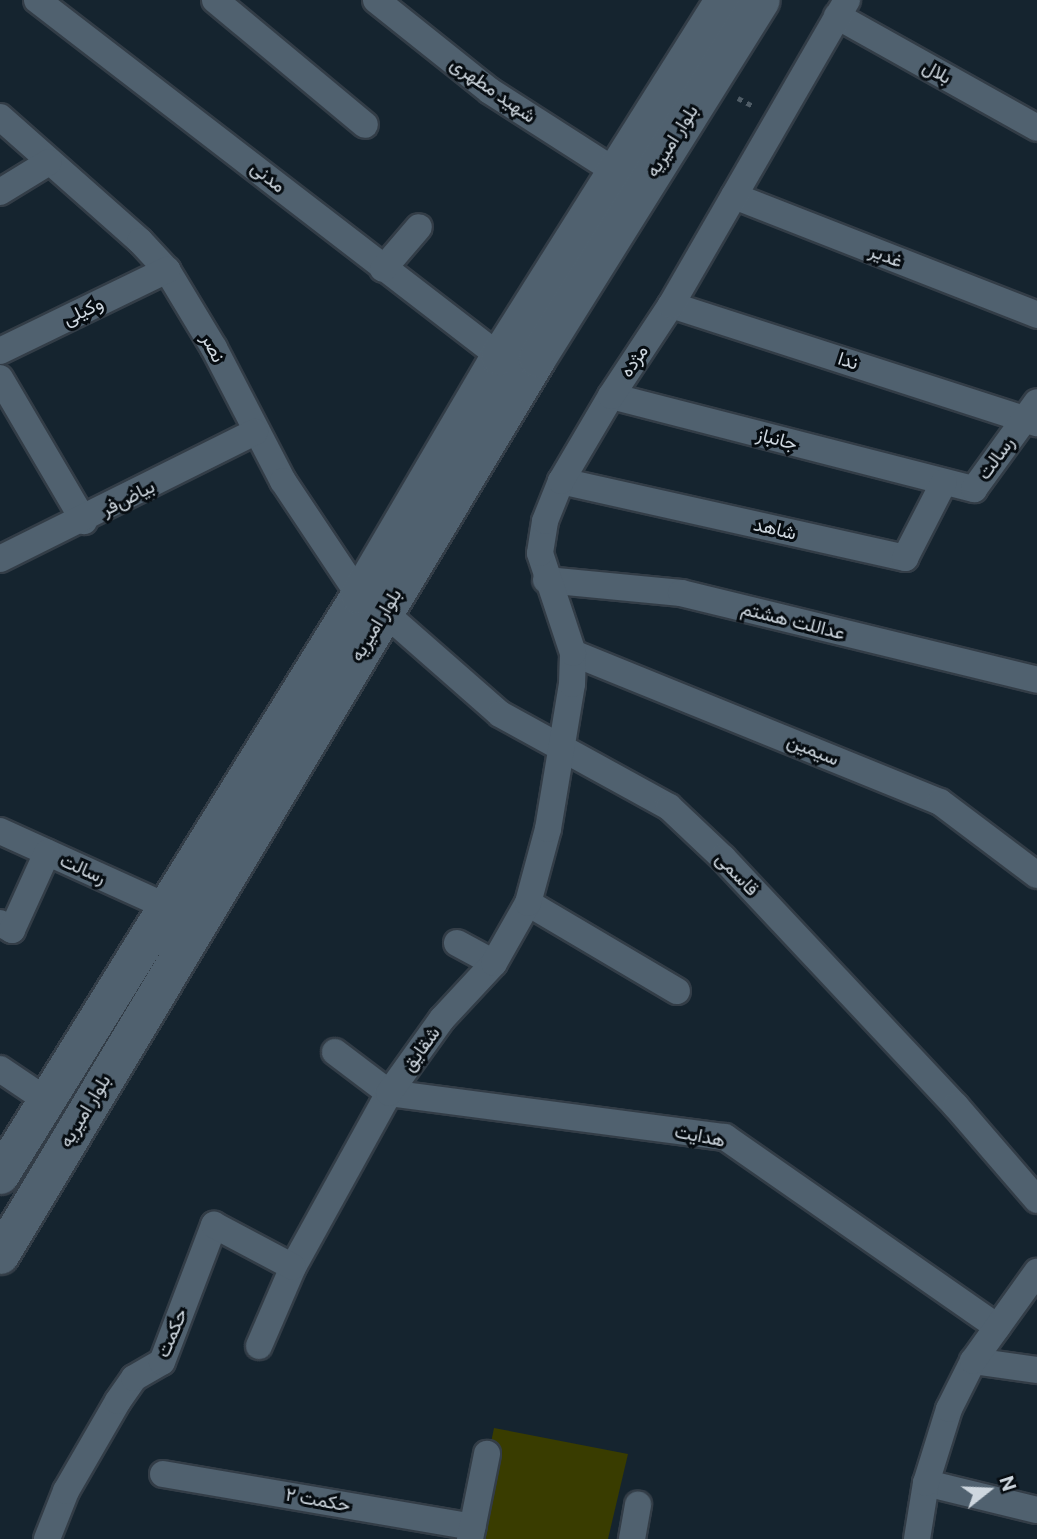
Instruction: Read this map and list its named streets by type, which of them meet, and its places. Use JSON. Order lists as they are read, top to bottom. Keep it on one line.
{"streets":{"street":["بلال","شهید مطهری","بلوار امیریه","مدنی","غدیر","وکیلی","نصر","مژده","ندا","جانباز","رسالت","بیاض‌فر","شاهد","عداللت هشتم","سیمین","قاسمی","شقایق","هدایت","حکمت","حکمت ۲"]},"crossings":[["بلال","مژده"],["شهید مطهری","بلوار امیریه"],["بلوار امیریه","مدنی"],["بلوار امیریه","نصر"],["بلوار امیریه","رسالت"],["بلوار امیریه","قاسمی"],["غدیر","مژده"],["وکیلی","نصر"],["نصر","بیاض‌فر"],["نصر","قاسمی"],["مژده","ندا"],["مژده","جانباز"],["مژده","شاهد"],["مژده","عداللت هشتم"],["مژده","سیمین"],["مژده","قاسمی"],["مژده","شقایق"],["ندا","رسالت"],["جانباز","رسالت"],["جانباز","شاهد"],["رسالت","شاهد"],["قاسمی","شقایق"],["شقایق","هدایت"],["شقایق","حکمت"]],"north":"right"}
